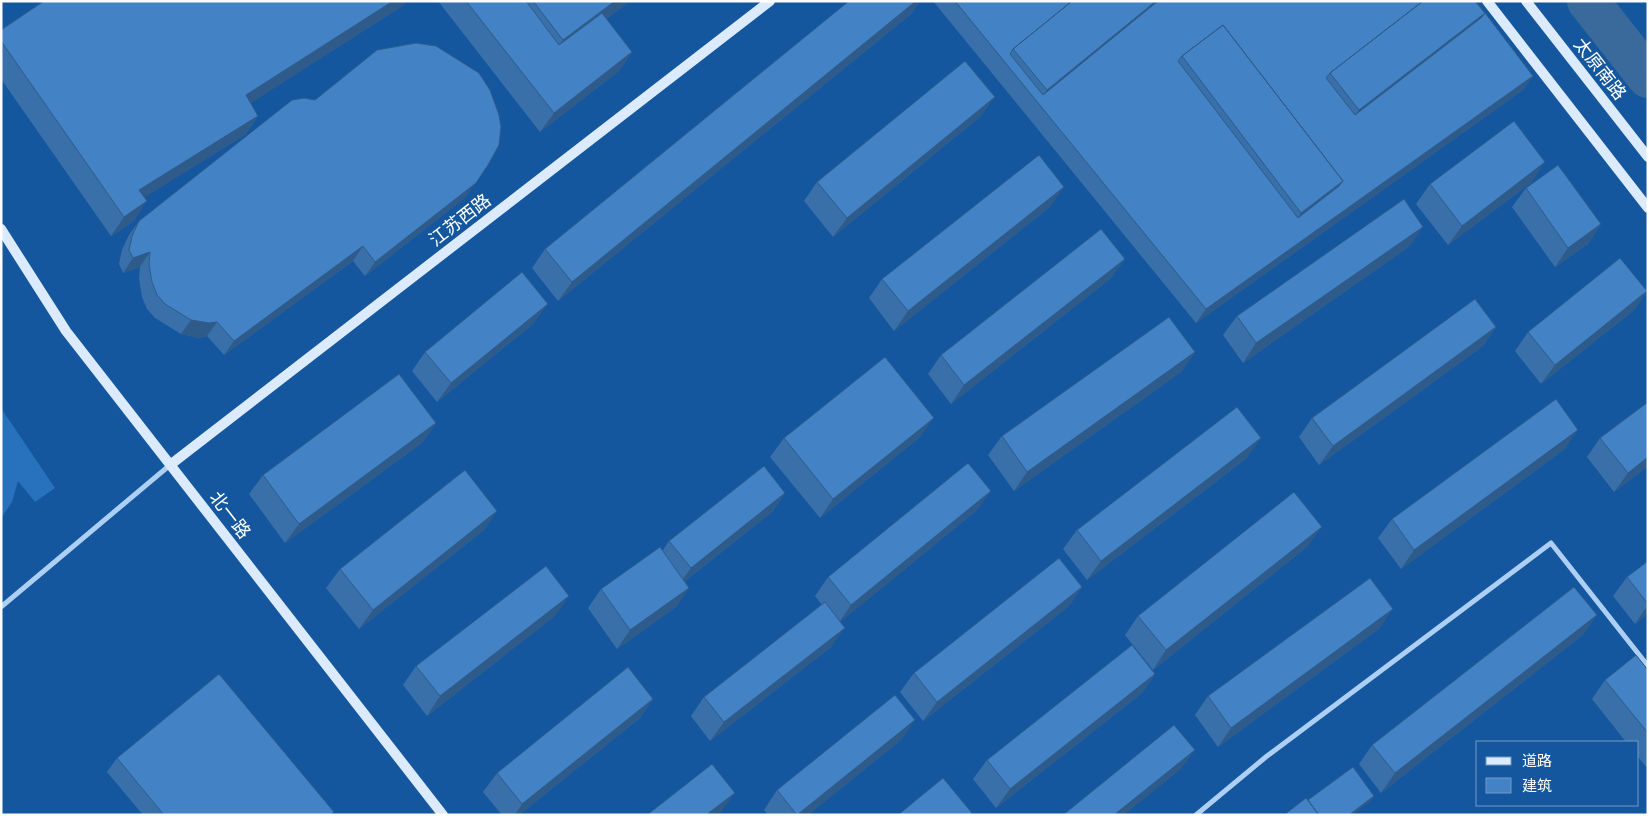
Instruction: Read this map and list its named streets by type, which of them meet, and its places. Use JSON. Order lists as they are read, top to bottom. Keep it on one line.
{"streets":{"street":["太原南路","江苏西路","北一路"]},"crossings":[["江苏西路","北一路"]],"legend":["道路","建筑"]}
